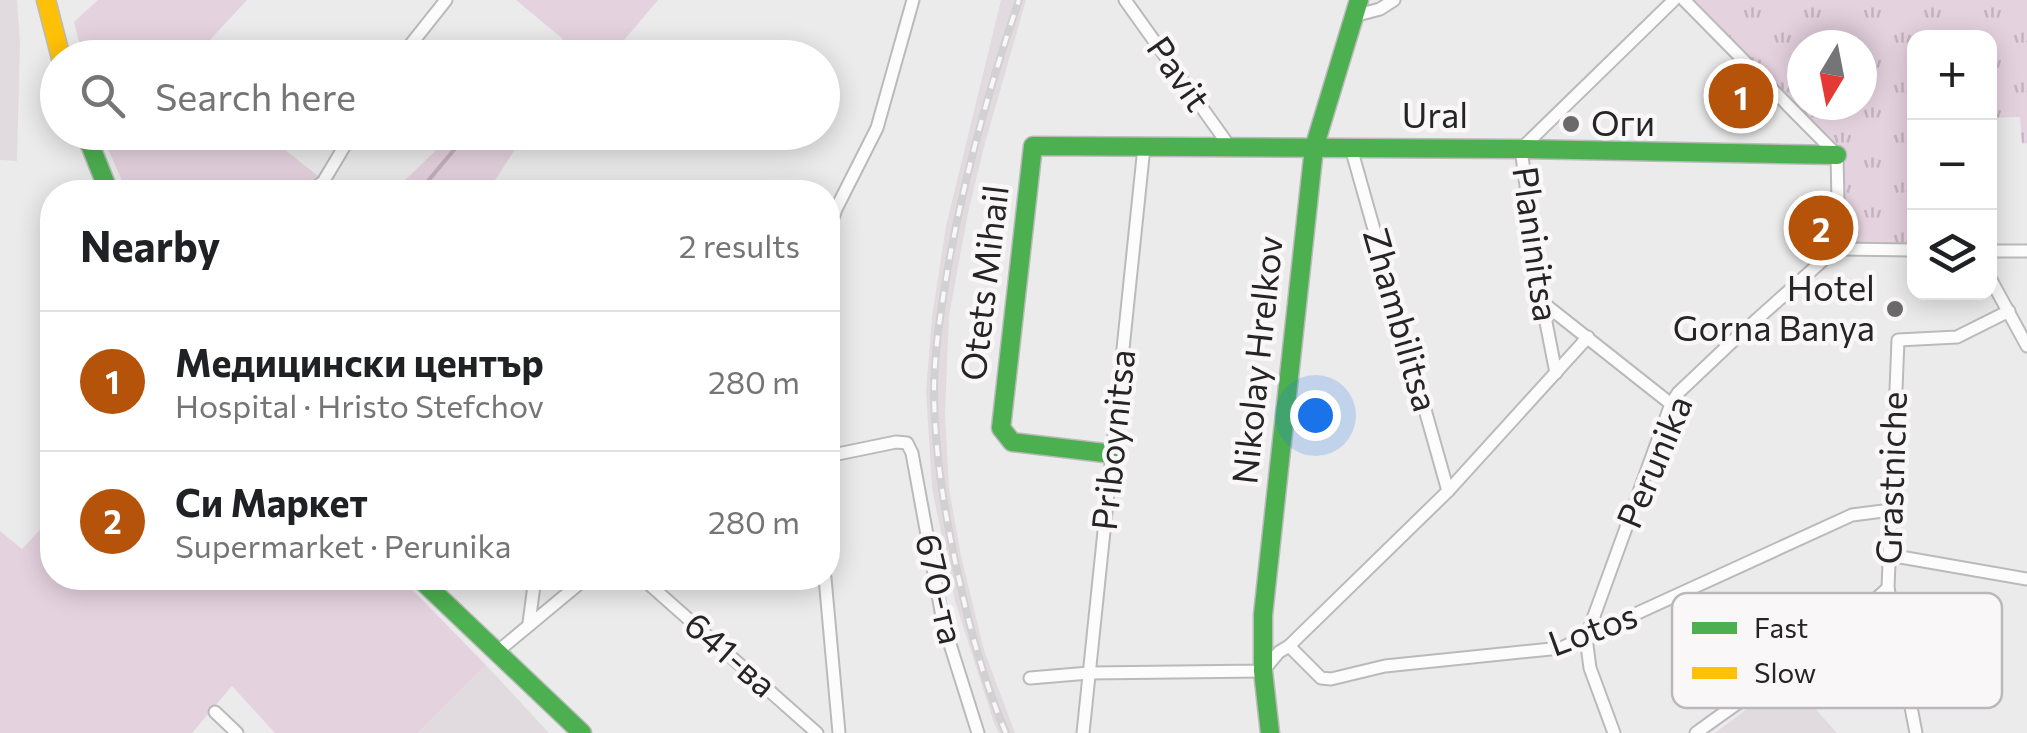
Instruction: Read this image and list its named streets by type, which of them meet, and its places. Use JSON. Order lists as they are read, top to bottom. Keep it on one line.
{"streets":{"main road":["Ural","Otets Mihail","Nikolay Hrelkov"],"street":["Pavit","Planinitsa","Zhambilitsa","Priboynitsa","Perunika","Grastniche","670-та","Lotos","641-ва"]},"crossings":[["Pavit","Ural"],["Ural","Planinitsa"],["Ural","Otets Mihail"],["Ural","Zhambilitsa"],["Ural","Nikolay Hrelkov"],["Ural","Priboynitsa"],["Planinitsa","Zhambilitsa"],["Planinitsa","Nikolay Hrelkov"],["Planinitsa","Lotos"],["Otets Mihail","Priboynitsa"],["Perunika","Lotos"],["Grastniche","Lotos"]],"places":["Оги","Hotel Gorna Banya"],"legend":["Fast","Slow"],"north":"bottom","page":{"map_buttons":["+","−"],"search":"Search here","pins":["1","2"],"heading":["Nearby","2 results"],"list":[{"mark":"1","name":"Медицински център","note":"Hospital · Hristo Stefchov","value":"280 m"},{"mark":"2","name":"Си Маркет","note":"Supermarket · Perunika","value":"280 m"}]}}
